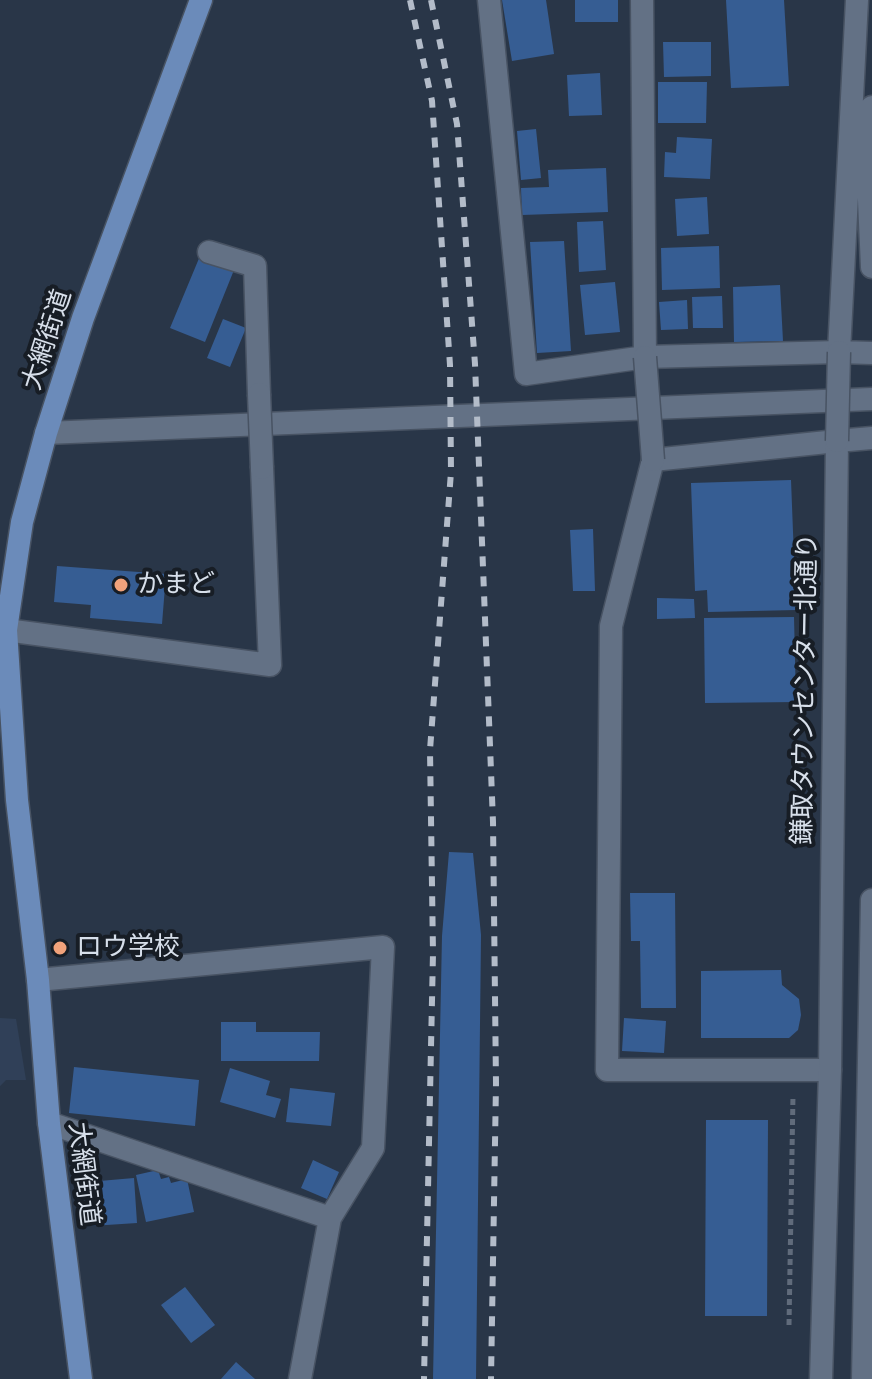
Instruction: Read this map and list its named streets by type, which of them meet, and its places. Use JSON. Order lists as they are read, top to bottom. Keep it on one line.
{"streets":{"main road":["大網街道"],"street":["鎌取タウンセンター北通り"]},"places":["かまど","ロウ学校"]}
